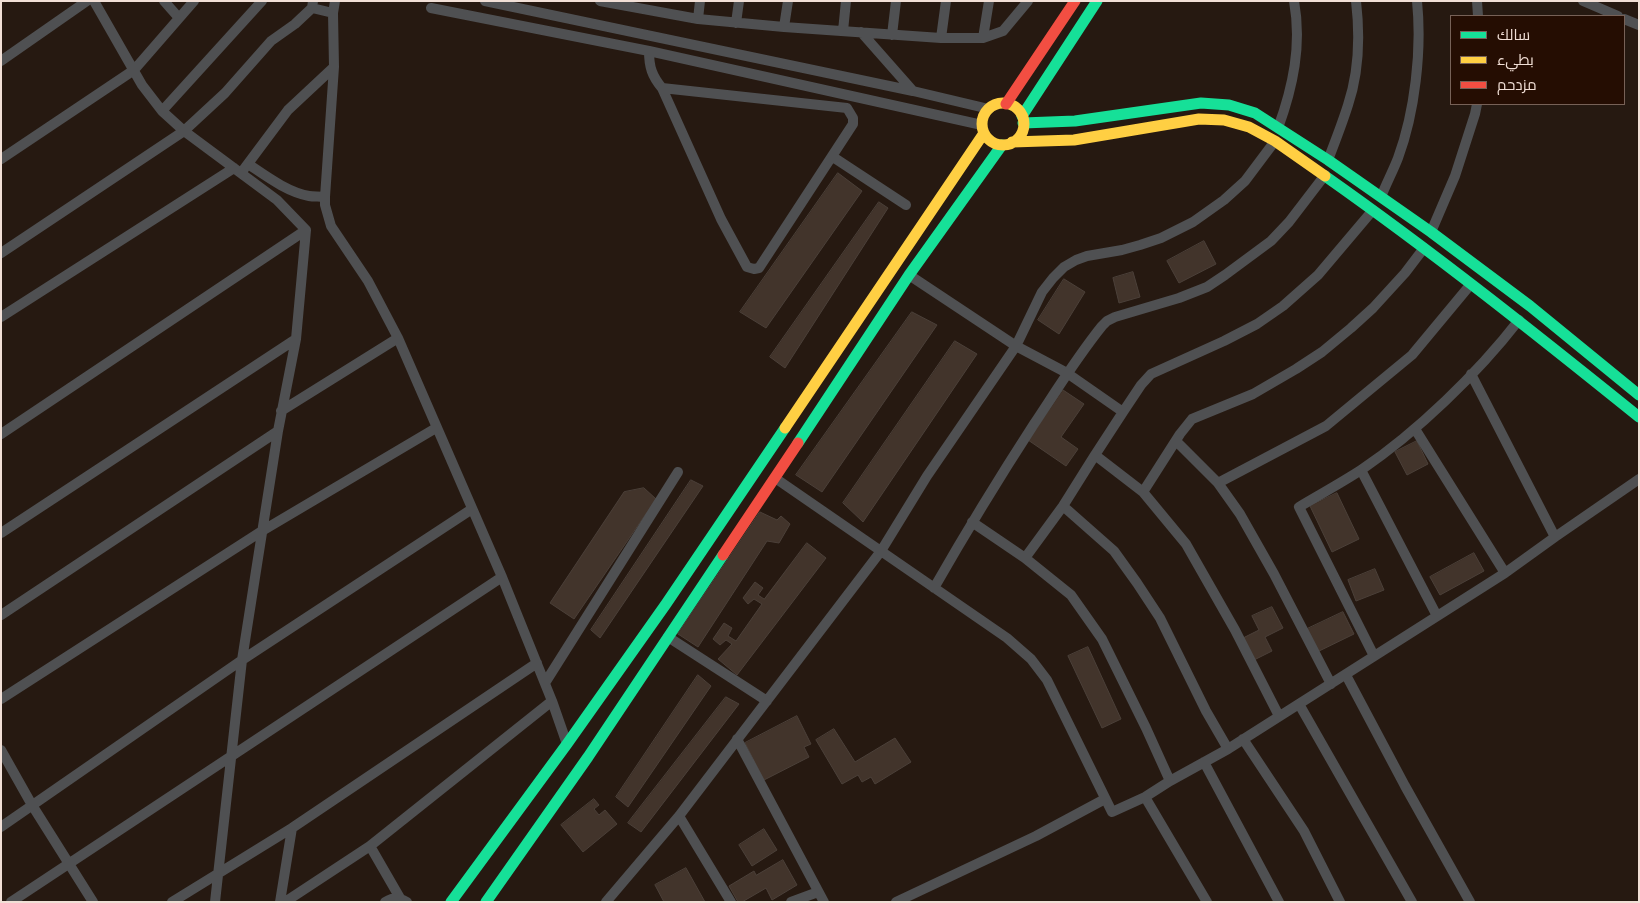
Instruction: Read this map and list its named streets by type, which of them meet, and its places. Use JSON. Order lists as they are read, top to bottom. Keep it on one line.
{"legend":["سالك","بطيء","مزدحم"]}
